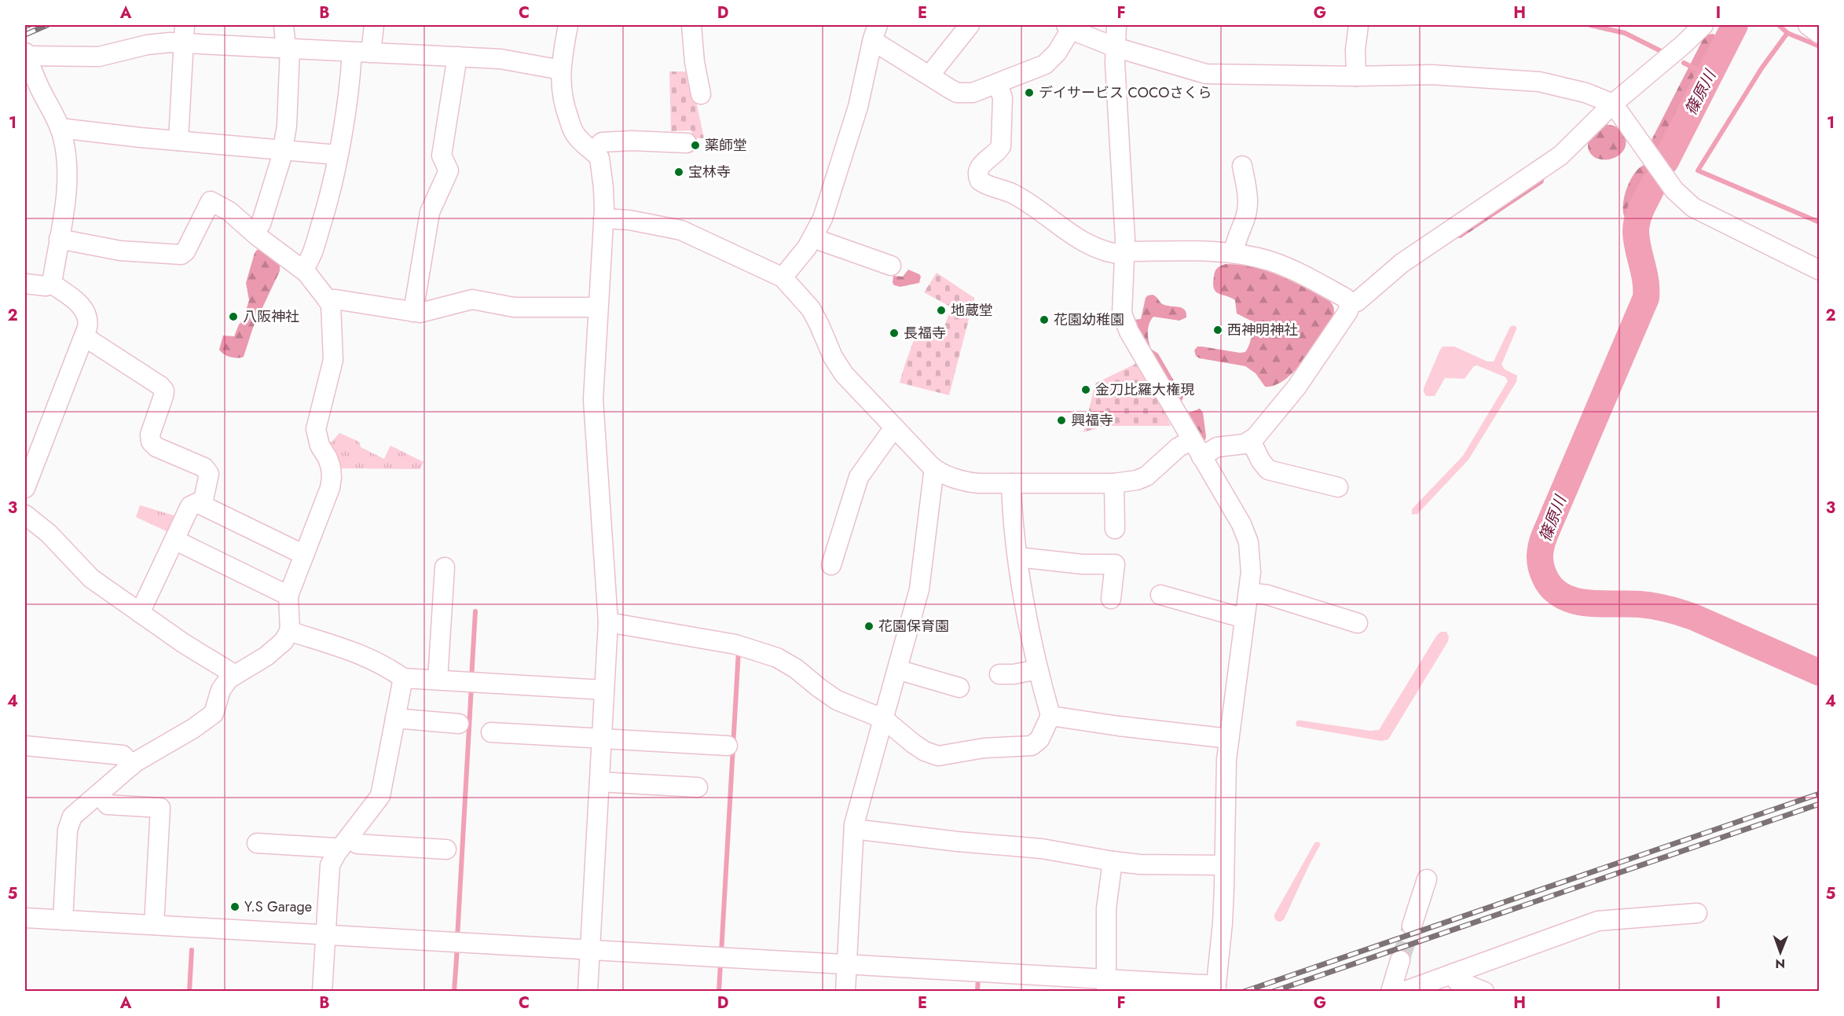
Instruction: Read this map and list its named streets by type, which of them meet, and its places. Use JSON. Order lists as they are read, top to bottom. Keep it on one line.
{"water":["篠原川"],"places":["デイサービス COCOさくら","薬師堂","宝林寺","地蔵堂","八阪神社","花園幼稚園","西神明神社","長福寺","金刀比羅大権現","興福寺","花園保育園","Y.S Garage"],"north":"bottom","grid":{"columns":["A","B","C","D","E","F","G","H","I"],"rows":["1","2","3","4","5"]}}
